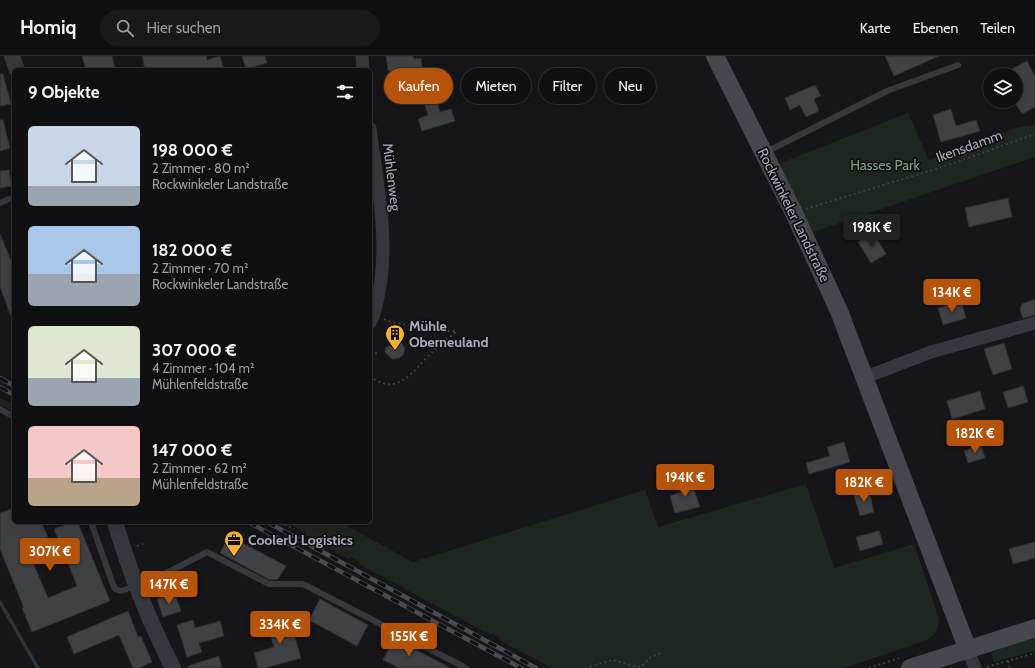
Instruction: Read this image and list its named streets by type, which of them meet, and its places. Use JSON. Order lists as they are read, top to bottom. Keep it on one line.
{"streets":{"main road":["Rockwinkeler Landstraße"],"street":["Mühlenweg"],"path":["Ikensdamm"]},"crossings":[["Ikensdamm","Rockwinkeler Landstraße"]],"parks":["Hasses Park"],"places":{"building":["Mühle Oberneuland"],"office":["CoolerU Logistics"]},"page":{"header":"Homiq","search":"Hier suchen","nav":["Karte","Ebenen","Teilen"],"chip":["Kaufen","Mieten","Filter","Neu"],"heading":"9 Objekte","list":[{"name":"198 000 €","note":"2 Zimmer · 80 m² · Rockwinkeler Landstraße"},{"name":"182 000 €","note":"2 Zimmer · 70 m² · Rockwinkeler Landstraße"},{"name":"307 000 €","note":"4 Zimmer · 104 m² · Mühlenfeldstraße"},{"name":"147 000 €","note":"2 Zimmer · 62 m² · Mühlenfeldstraße"}],"price":["198K €","134K €","182K €","194K €","182K €","307K €","147K €","334K €","155K €"]}}
